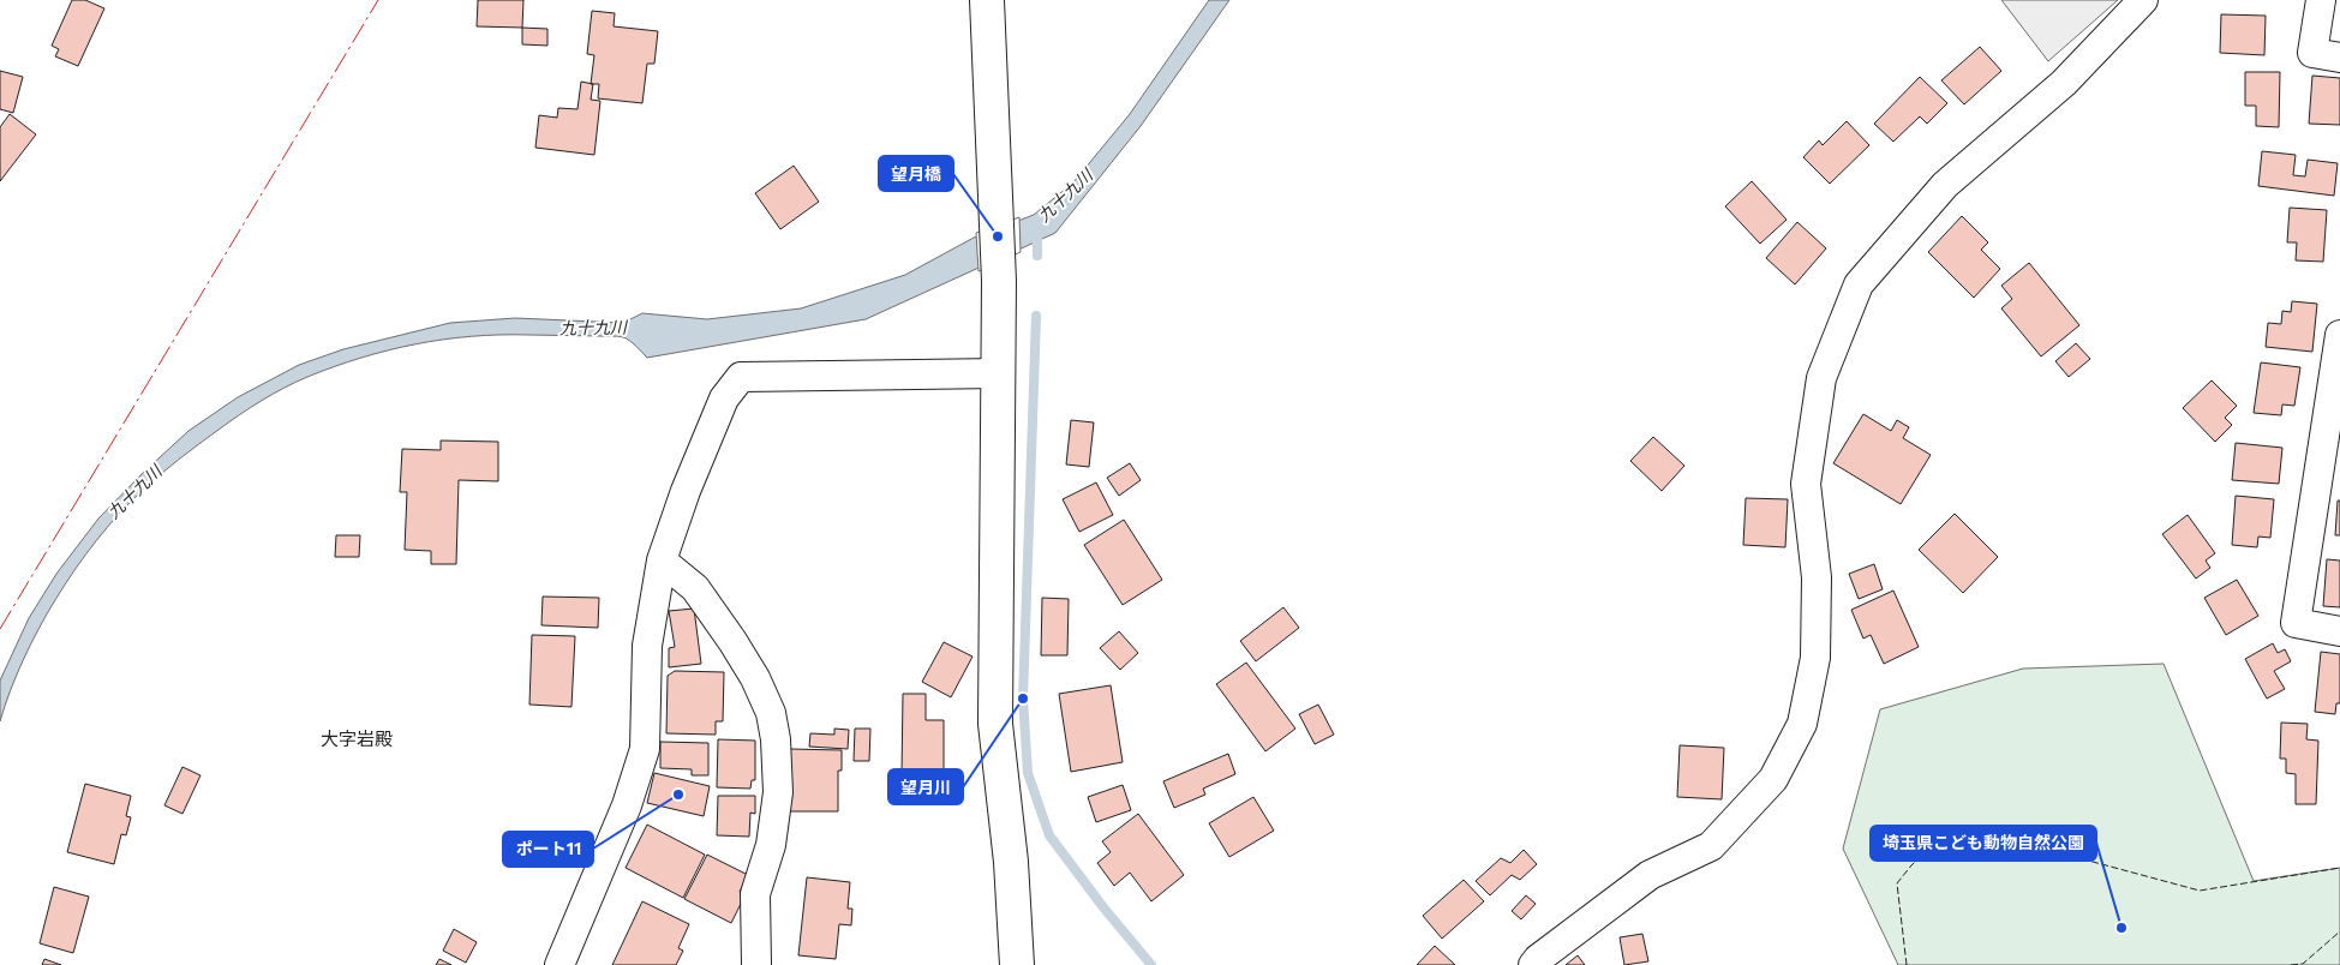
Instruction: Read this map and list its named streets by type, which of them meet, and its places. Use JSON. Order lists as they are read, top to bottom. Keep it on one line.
{"districts":["大字岩殿"],"water":["九十九川"],"places":["望月橋","望月川","ポート11","埼玉県こども動物自然公園"]}
